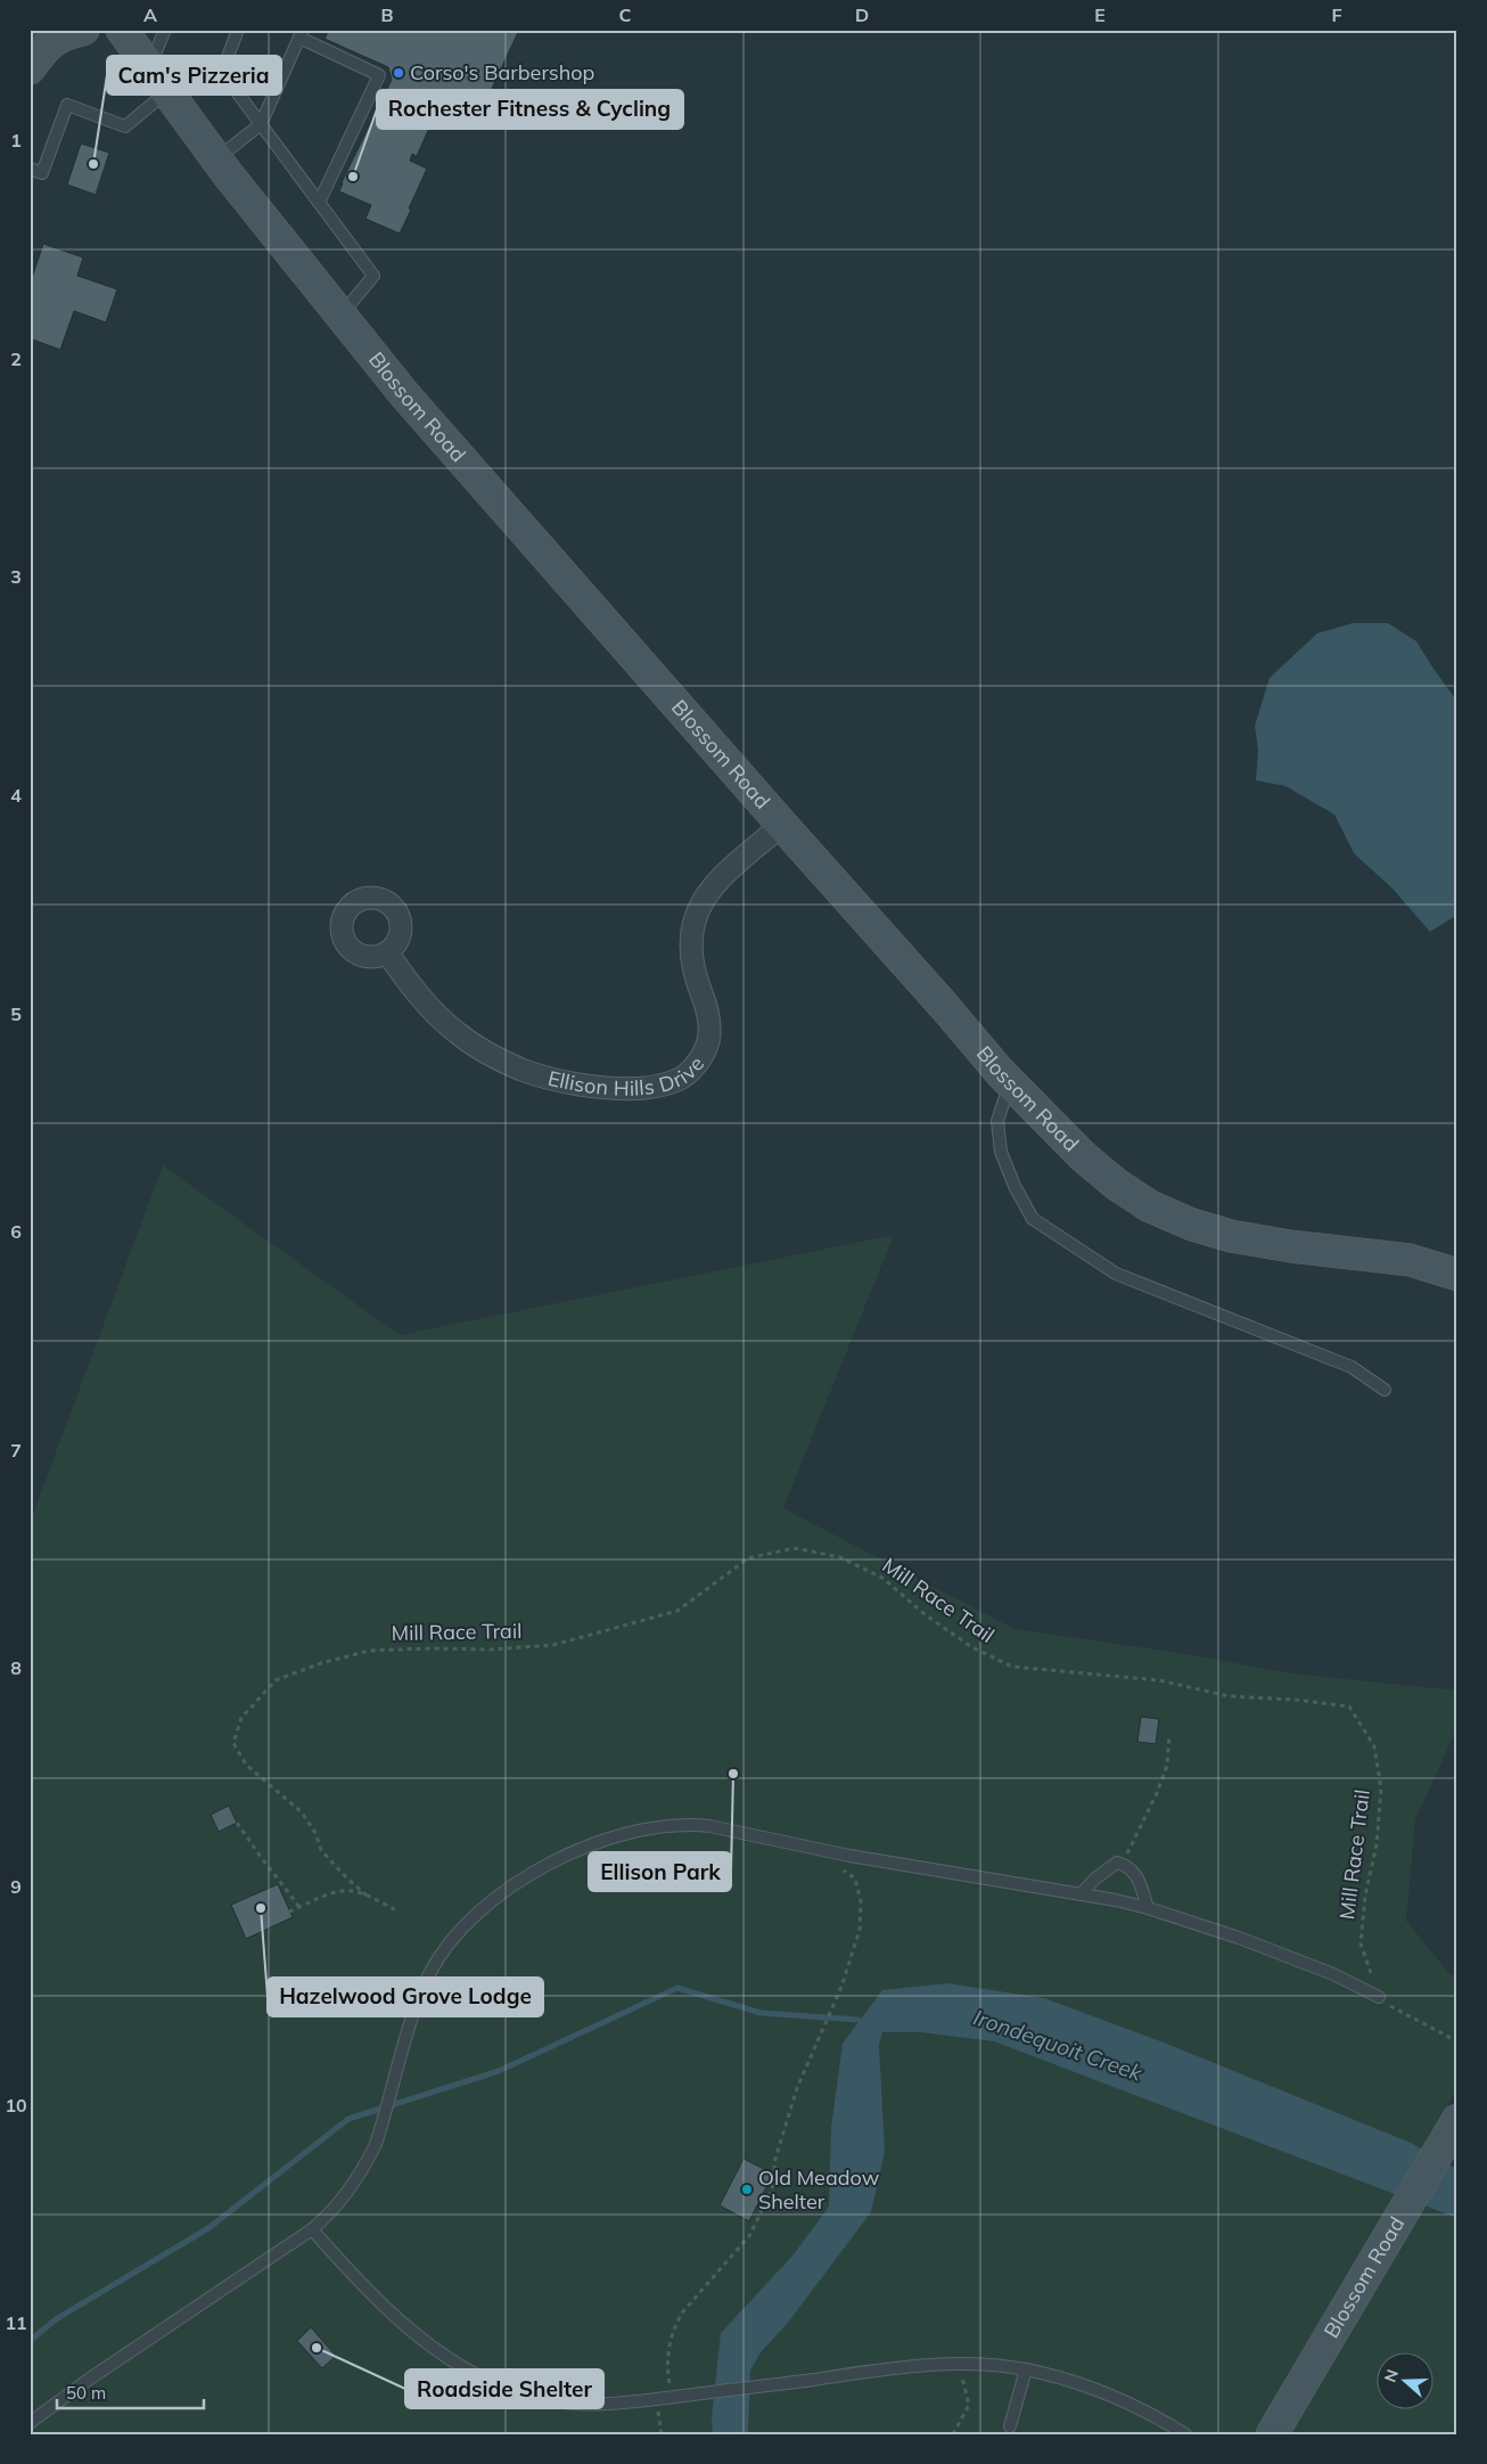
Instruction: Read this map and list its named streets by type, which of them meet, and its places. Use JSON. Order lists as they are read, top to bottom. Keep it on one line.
{"streets":{"street":["Blossom Road","Ellison Hills Drive"],"path":["Mill Race Trail"]},"crossings":[["Blossom Road","Ellison Hills Drive"]],"water":["Irondequoit Creek"],"places":["Corso's Barbershop","Cam's Pizzeria","Rochester Fitness & Cycling","Ellison Park","Hazelwood Grove Lodge","Old Meadow Shelter","Roadside Shelter"],"scale_bar":"50 m","north":"left","grid":{"columns":["A","B","C","D","E","F"],"rows":["1","2","3","4","5","6","7","8","9","10","11"]}}
